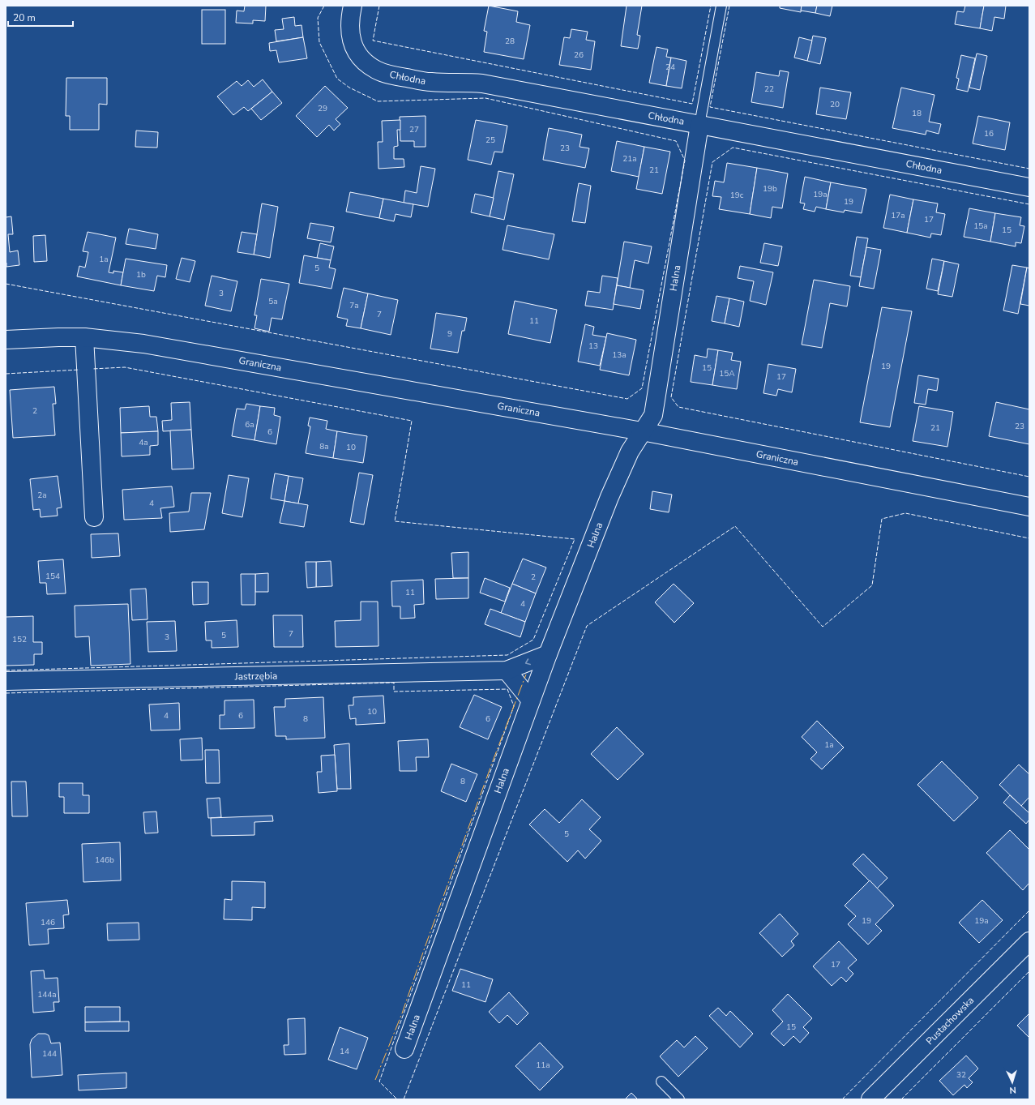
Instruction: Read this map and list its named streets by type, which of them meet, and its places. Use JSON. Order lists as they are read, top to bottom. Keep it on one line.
{"streets":{"street":["Chłodna","Halna","Graniczna","Jastrzębia","Pustachowska"]},"crossings":[["Chłodna","Halna"],["Halna","Graniczna"],["Halna","Jastrzębia"]],"house_numbers":["28","26","24","22","20","29","18","27","16","25","23","21a","21","19b","19a","19c","19","17a","17","15a","15","1a","5","1b","3","5a","7a","7","11","9","13","13a","19","15","15A","17","2","6a","23","21","6","4a","8a","10","2a","4","154","2","11","4","7","5","3","152","10","4","6","8","6","1a","8","5","146b","19","19a","146","17","11","144a","15","14","144","11a","32"],"scale_bar":"20 m","north":"bottom"}
